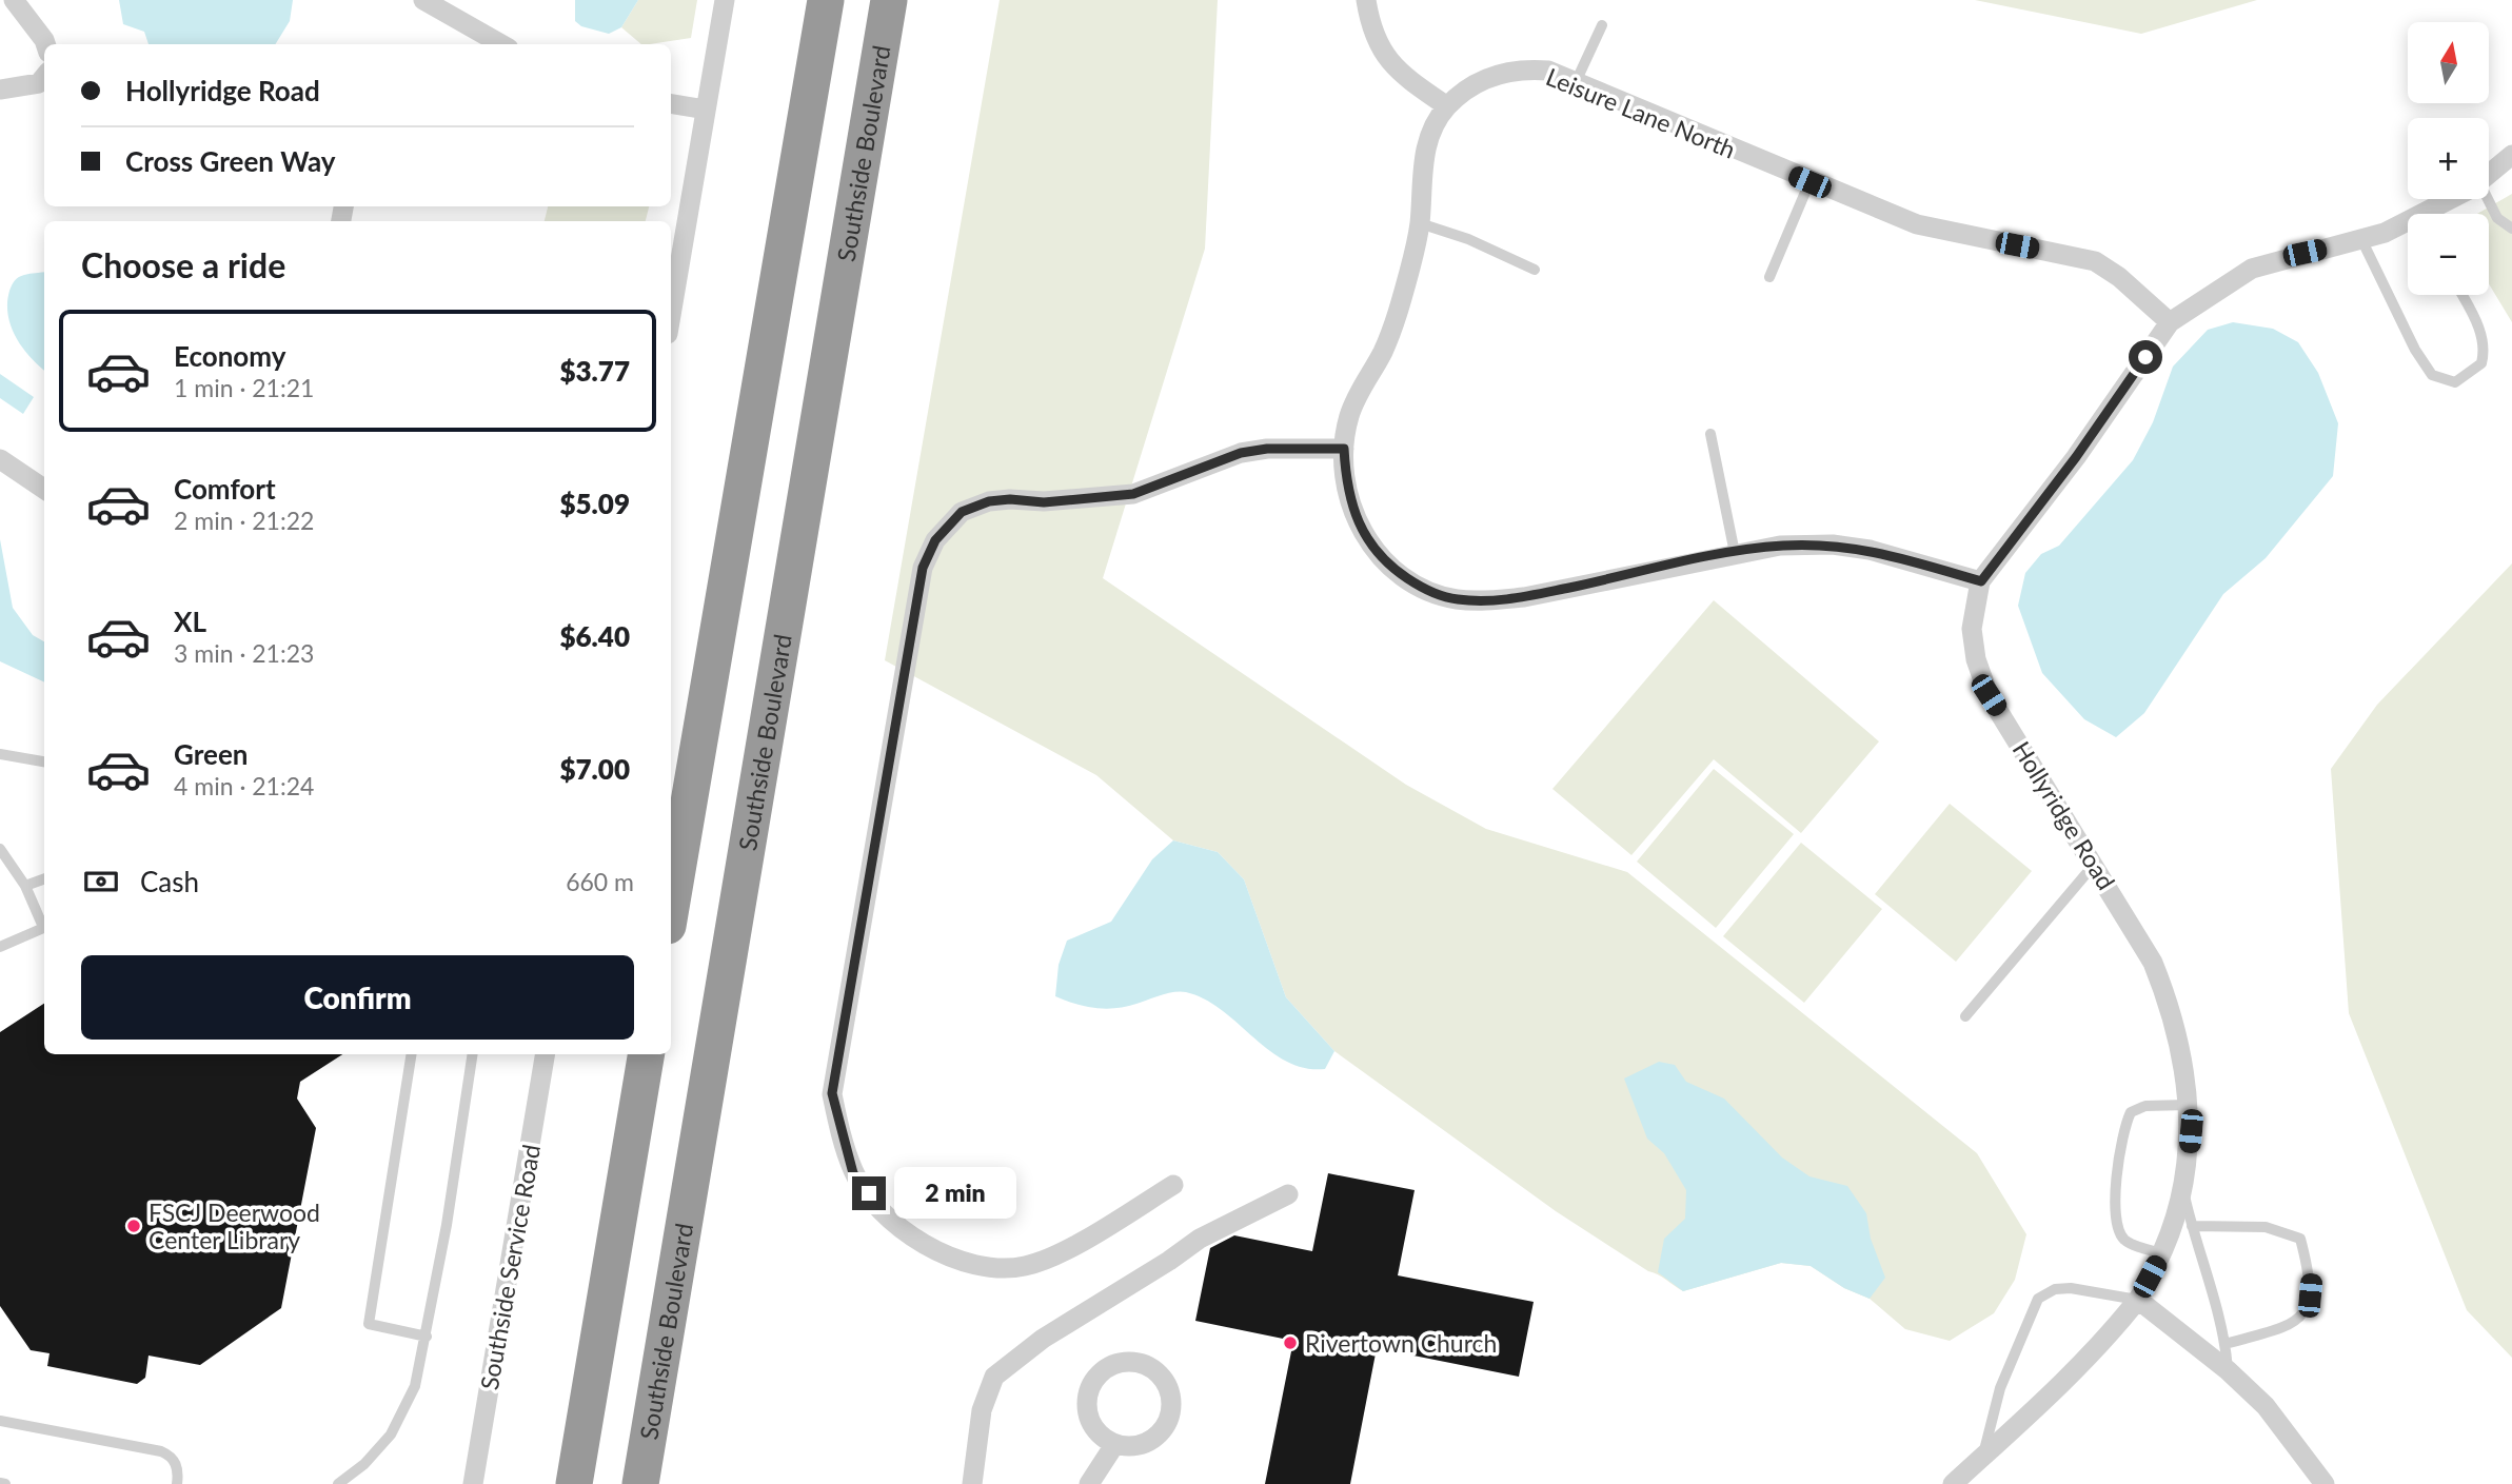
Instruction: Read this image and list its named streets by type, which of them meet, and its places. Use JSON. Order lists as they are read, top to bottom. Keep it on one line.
{"streets":{"highway":["Southside Boulevard"],"street":["Leisure Lane North","Hollyridge Road","Southside Service Road"]},"crossings":[["Leisure Lane North","Hollyridge Road"]],"places":["FSCJ Deerwood Center Library","Rivertown Church"],"north":"top","page":{"map_buttons":["+","−"],"banner":["Hollyridge Road","Cross Green Way"],"heading":"Choose a ride","list":[{"name":"Economy","note":"1 min · 21:21","value":"$3.77"},{"name":"Comfort","note":"2 min · 21:22","value":"$5.09"},{"name":"XL","note":"3 min · 21:23","value":"$6.40"},{"name":"Green","note":"4 min · 21:24","value":"$7.00"}],"pay":["Cash","660 m"],"buttons":"Confirm","bubble":"2 min"}}
